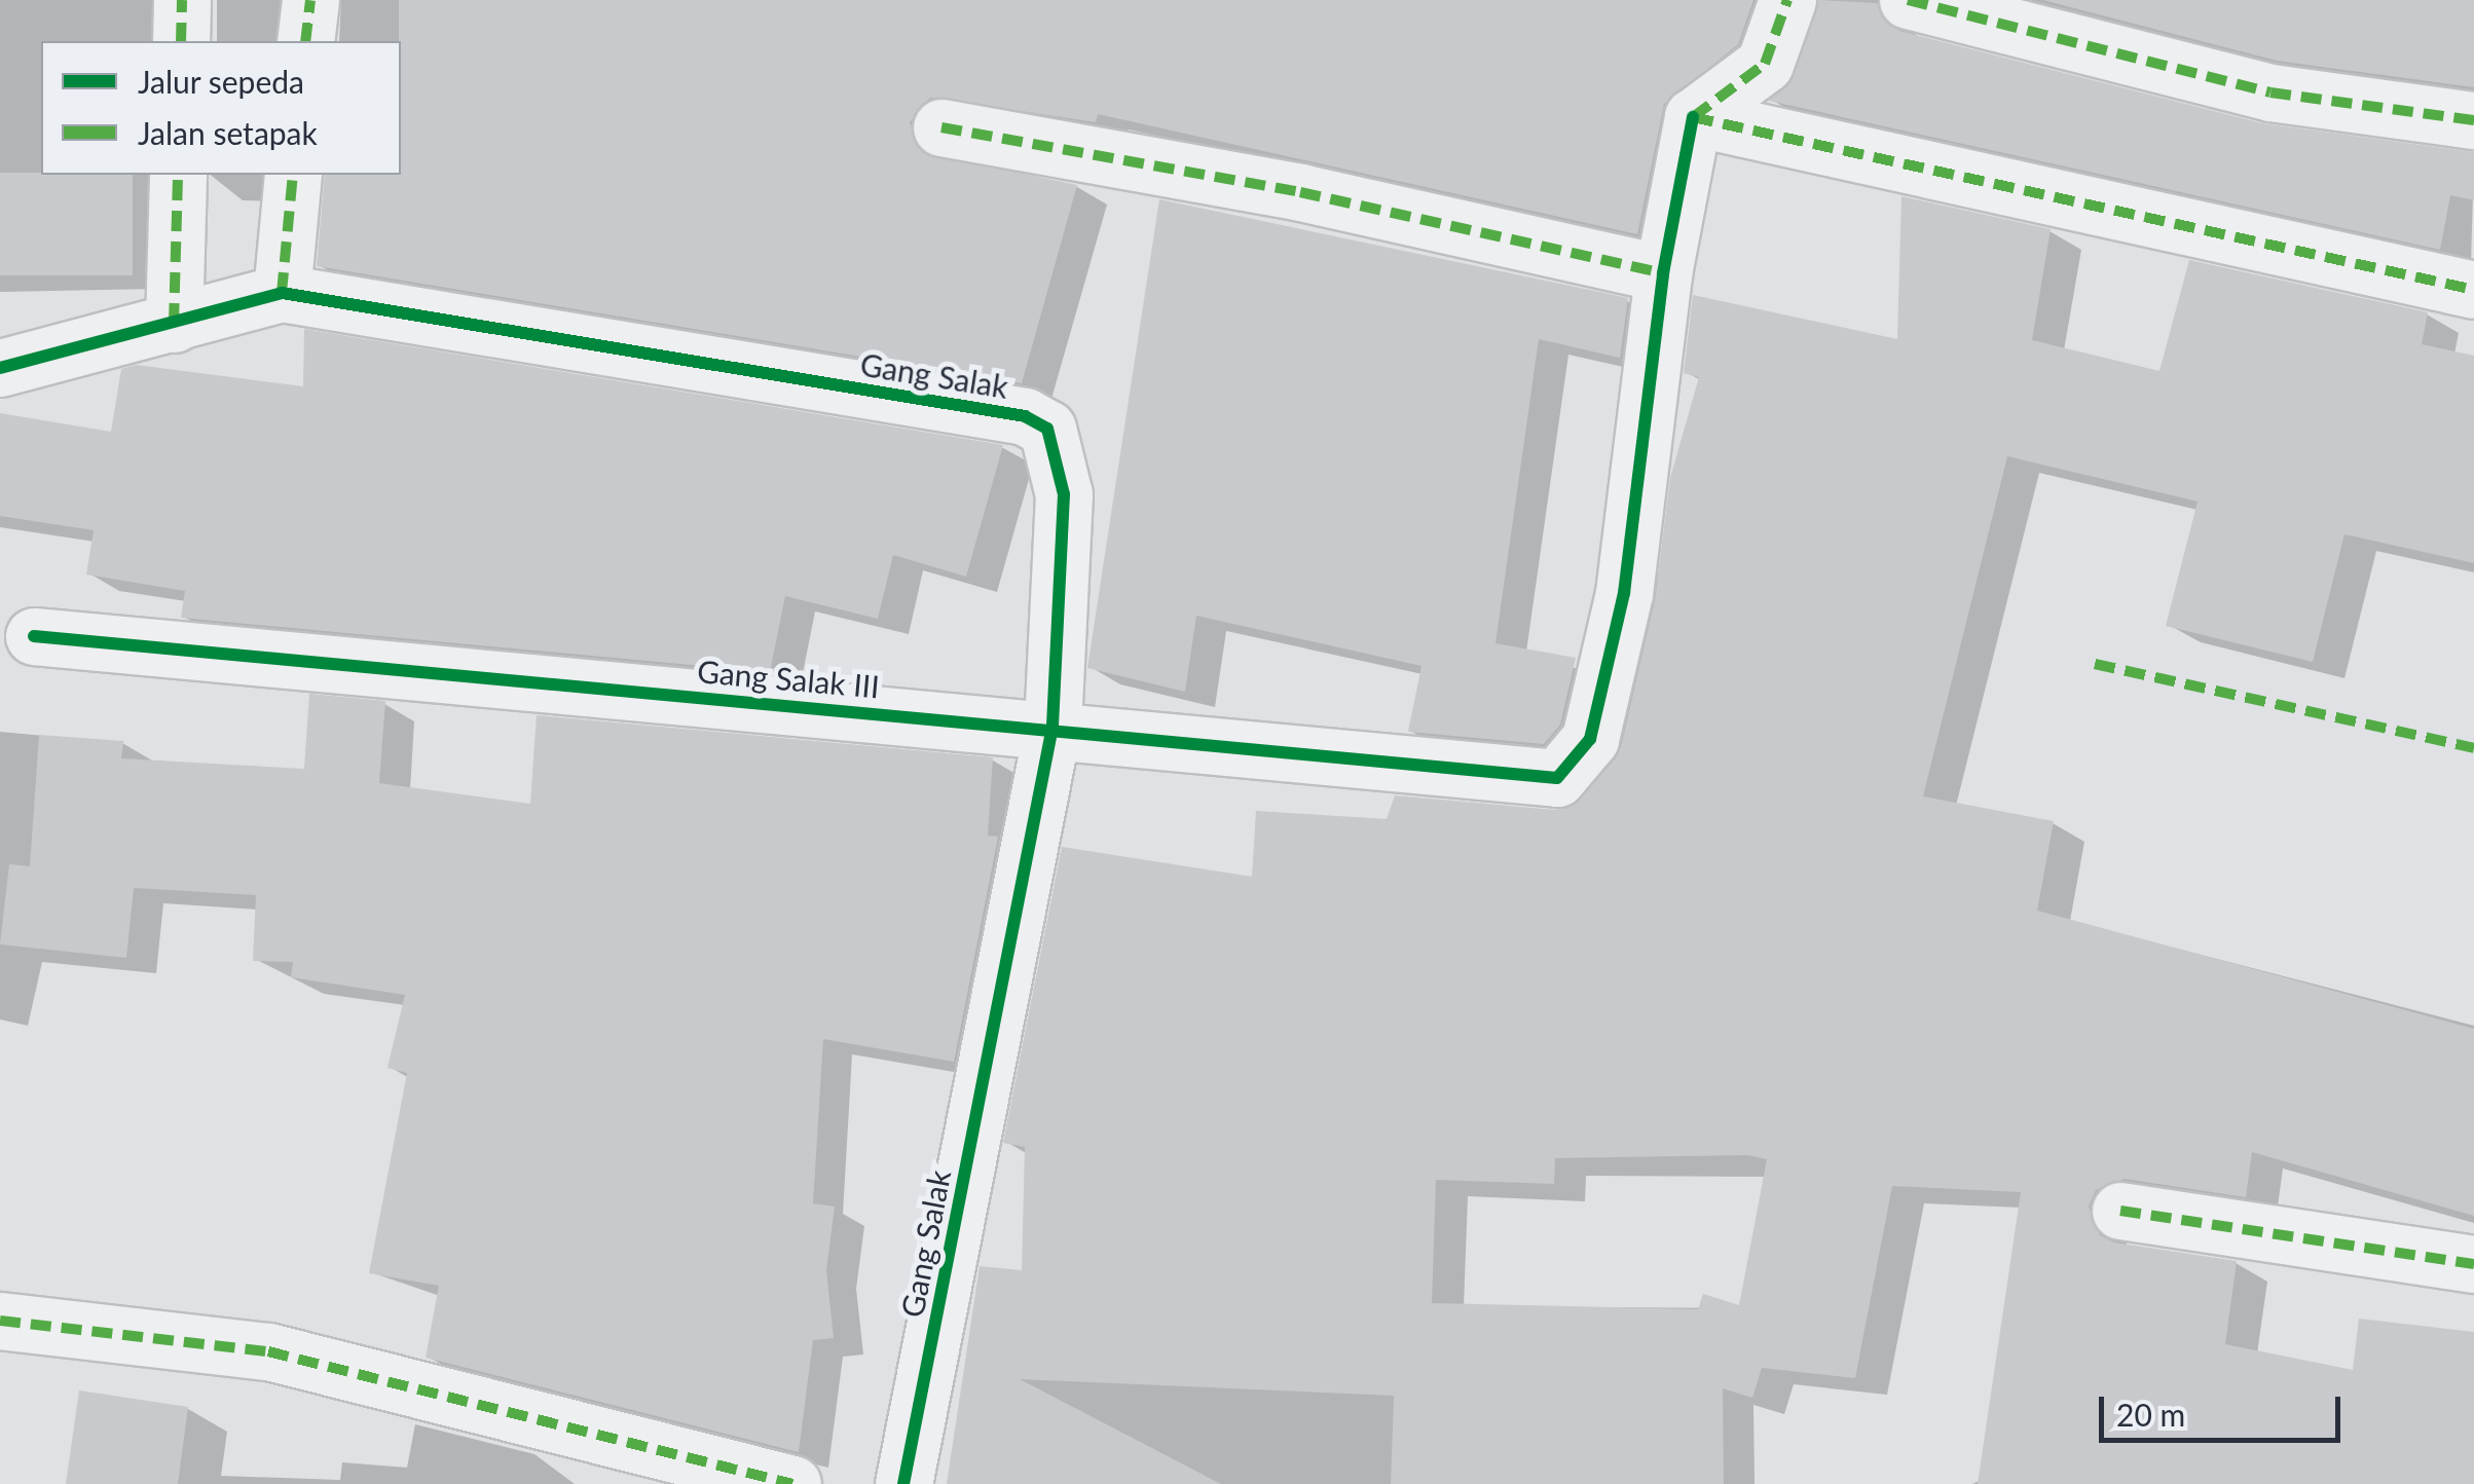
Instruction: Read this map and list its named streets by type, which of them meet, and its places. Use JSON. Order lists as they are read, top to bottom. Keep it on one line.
{"streets":{"street":["Gang Salak","Gang Salak III"]},"crossings":[["Gang Salak","Gang Salak III"]],"legend":["Jalur sepeda","Jalan setapak"],"scale_bar":"20 m"}
